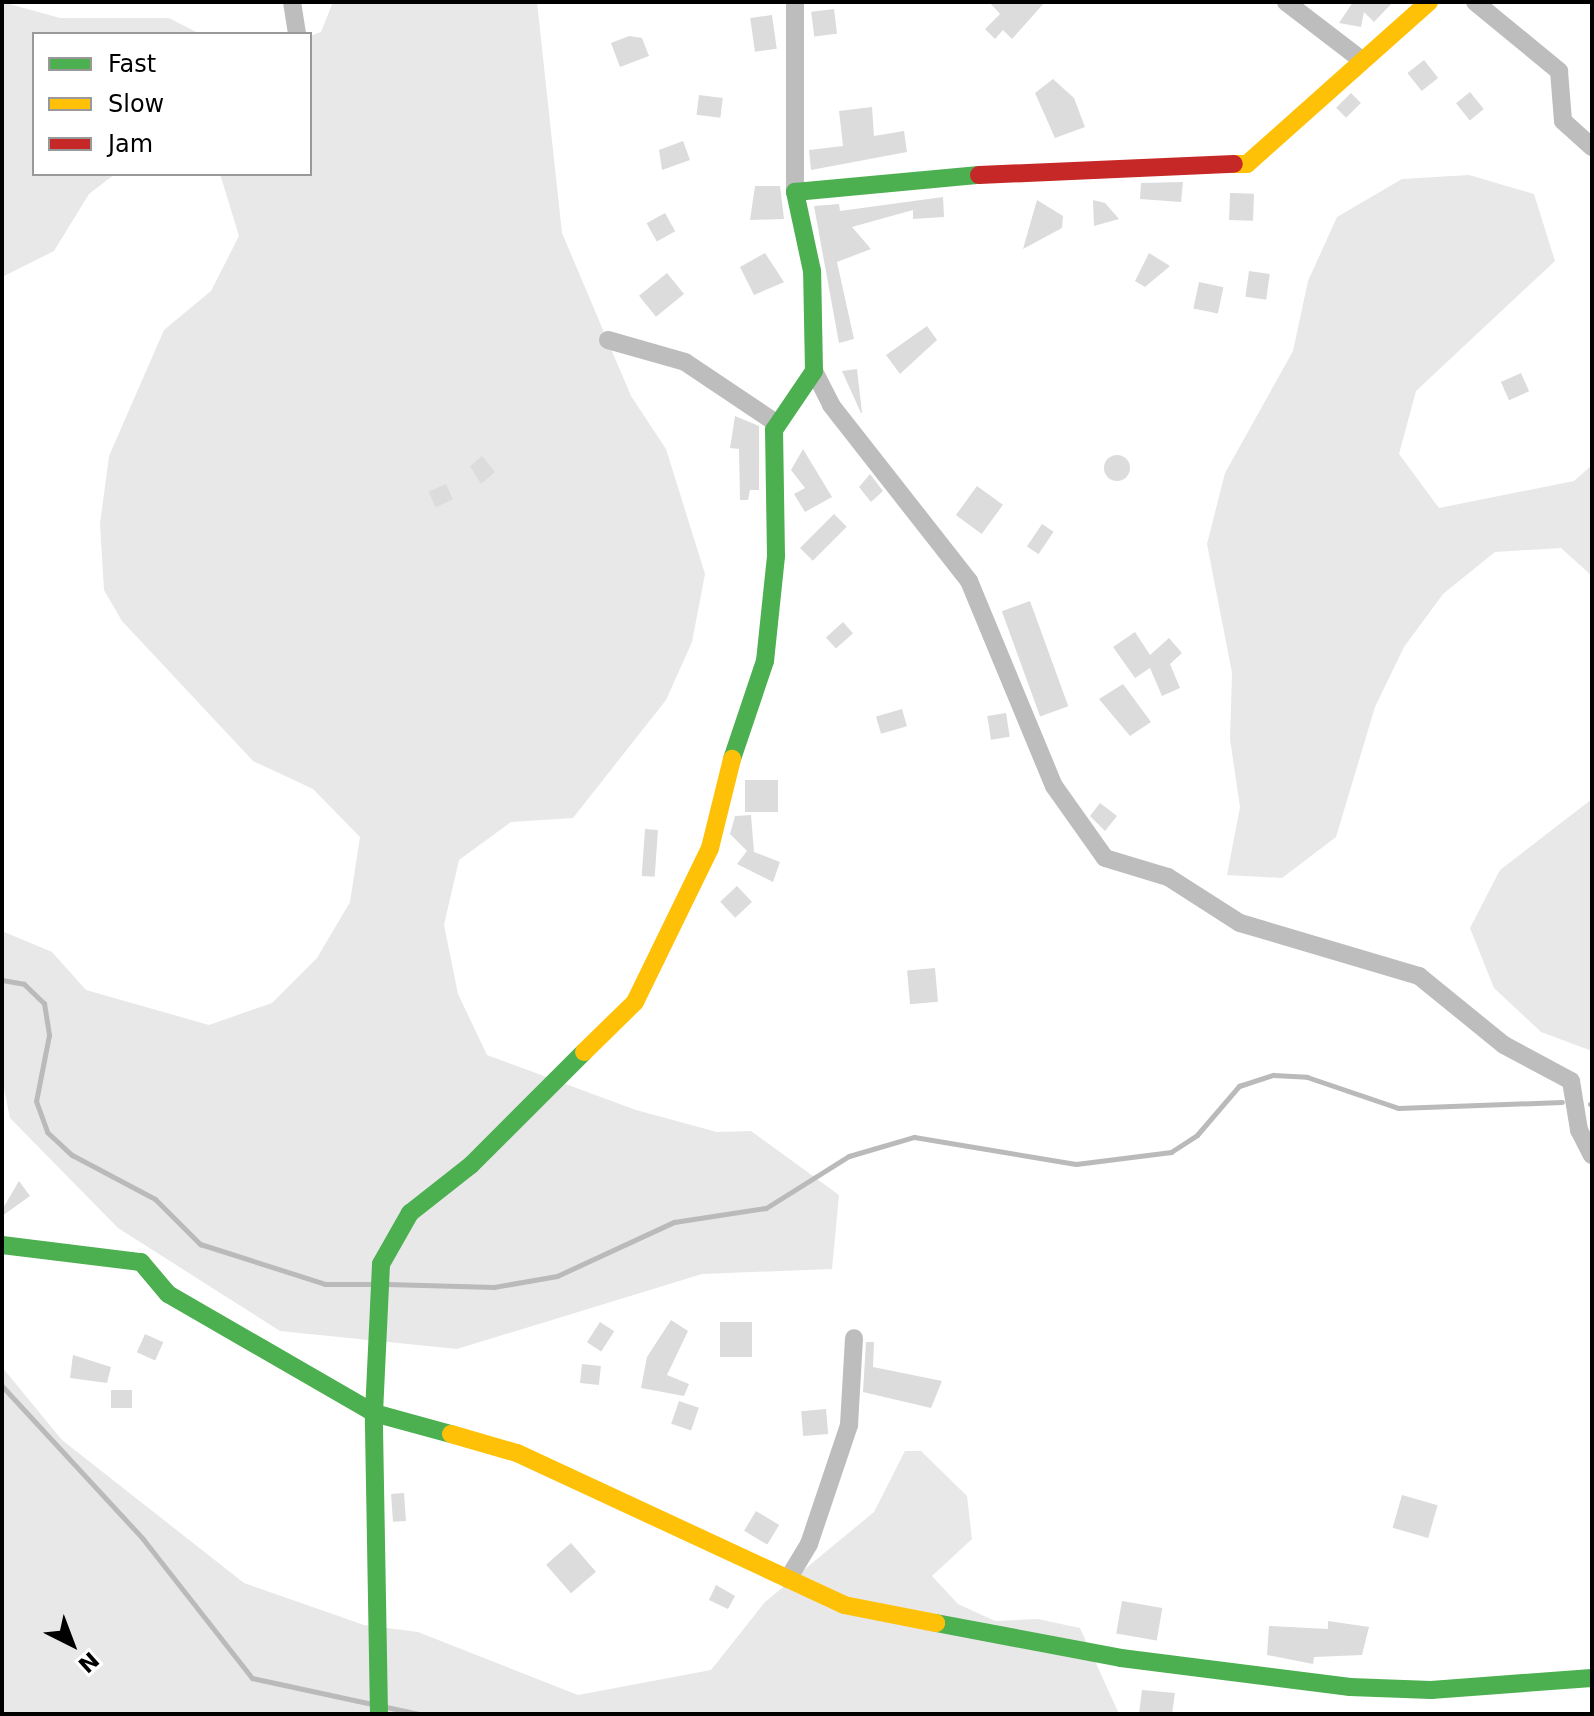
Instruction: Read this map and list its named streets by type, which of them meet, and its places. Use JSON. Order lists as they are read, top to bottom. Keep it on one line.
{"legend":["Fast","Slow","Jam"],"north":"bottom right"}
